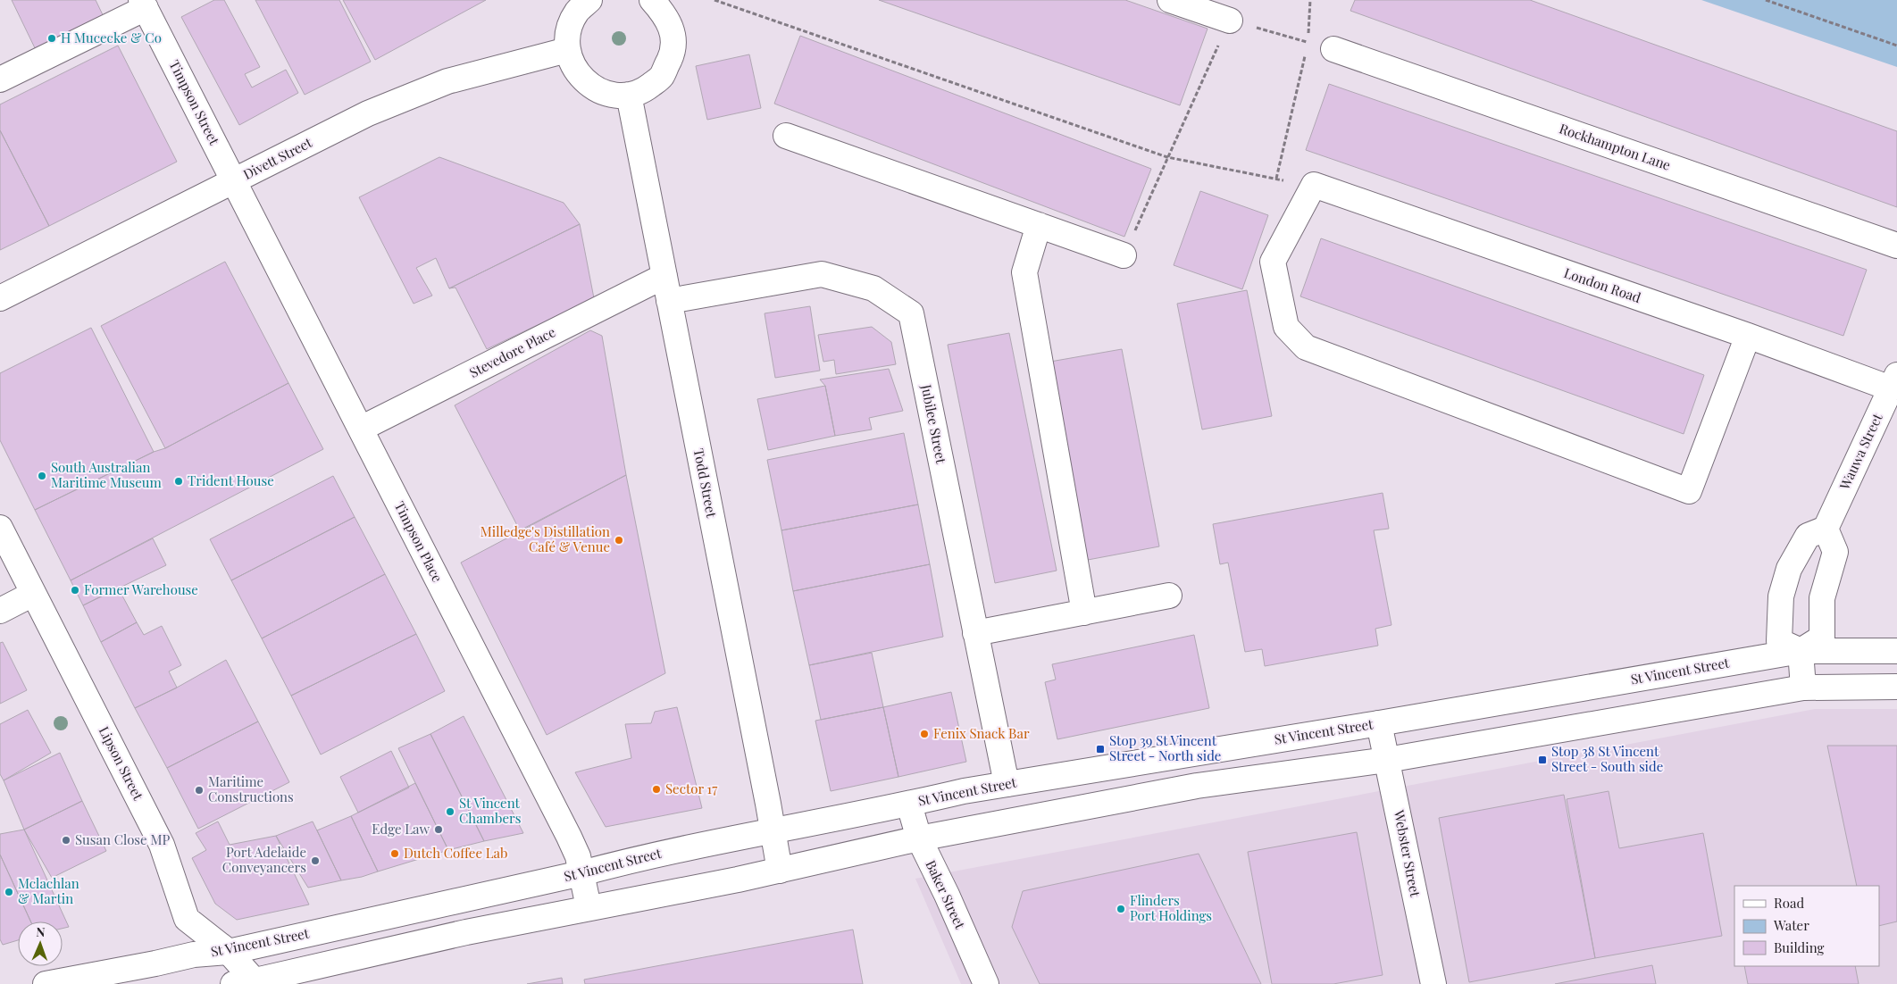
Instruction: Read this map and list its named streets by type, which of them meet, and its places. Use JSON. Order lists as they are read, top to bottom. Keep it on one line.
{"streets":{"street":["Timpson Street","Rockhampton Lane","Divett Street","London Road","Stevedore Place","Jubilee Street","Wauwa Street","Todd Street","Timpson Place","St Vincent Street","Lipson Street","Webster Street","Baker Street"]},"crossings":[["Timpson Street","Divett Street"],["Timpson Street","Timpson Place"],["Divett Street","Timpson Place"],["London Road","Wauwa Street"],["Stevedore Place","Todd Street"],["Stevedore Place","Timpson Place"],["Jubilee Street","Todd Street"],["Jubilee Street","St Vincent Street"],["Todd Street","St Vincent Street"],["Timpson Place","St Vincent Street"],["St Vincent Street","Lipson Street"],["St Vincent Street","Webster Street"],["St Vincent Street","Baker Street"]],"places":{"other":["H Mucecke & Co","South Australian Maritime Museum","Trident House","Milledge's Distillation Café & Venue","Former Warehouse","Fenix Snack Bar","Sector 17","Maritime Constructions","St Vincent Chambers","Edge Law","Susan Close MP","Dutch Coffee Lab","Port Adelaide Conveyancers","Mclachlan & Martin","Flinders Port Holdings"],"transit":["Stop 39 St Vincent Street - North side","Stop 38 St Vincent Street - South side"]},"legend":["Road","Water","Building"],"north":"top"}
